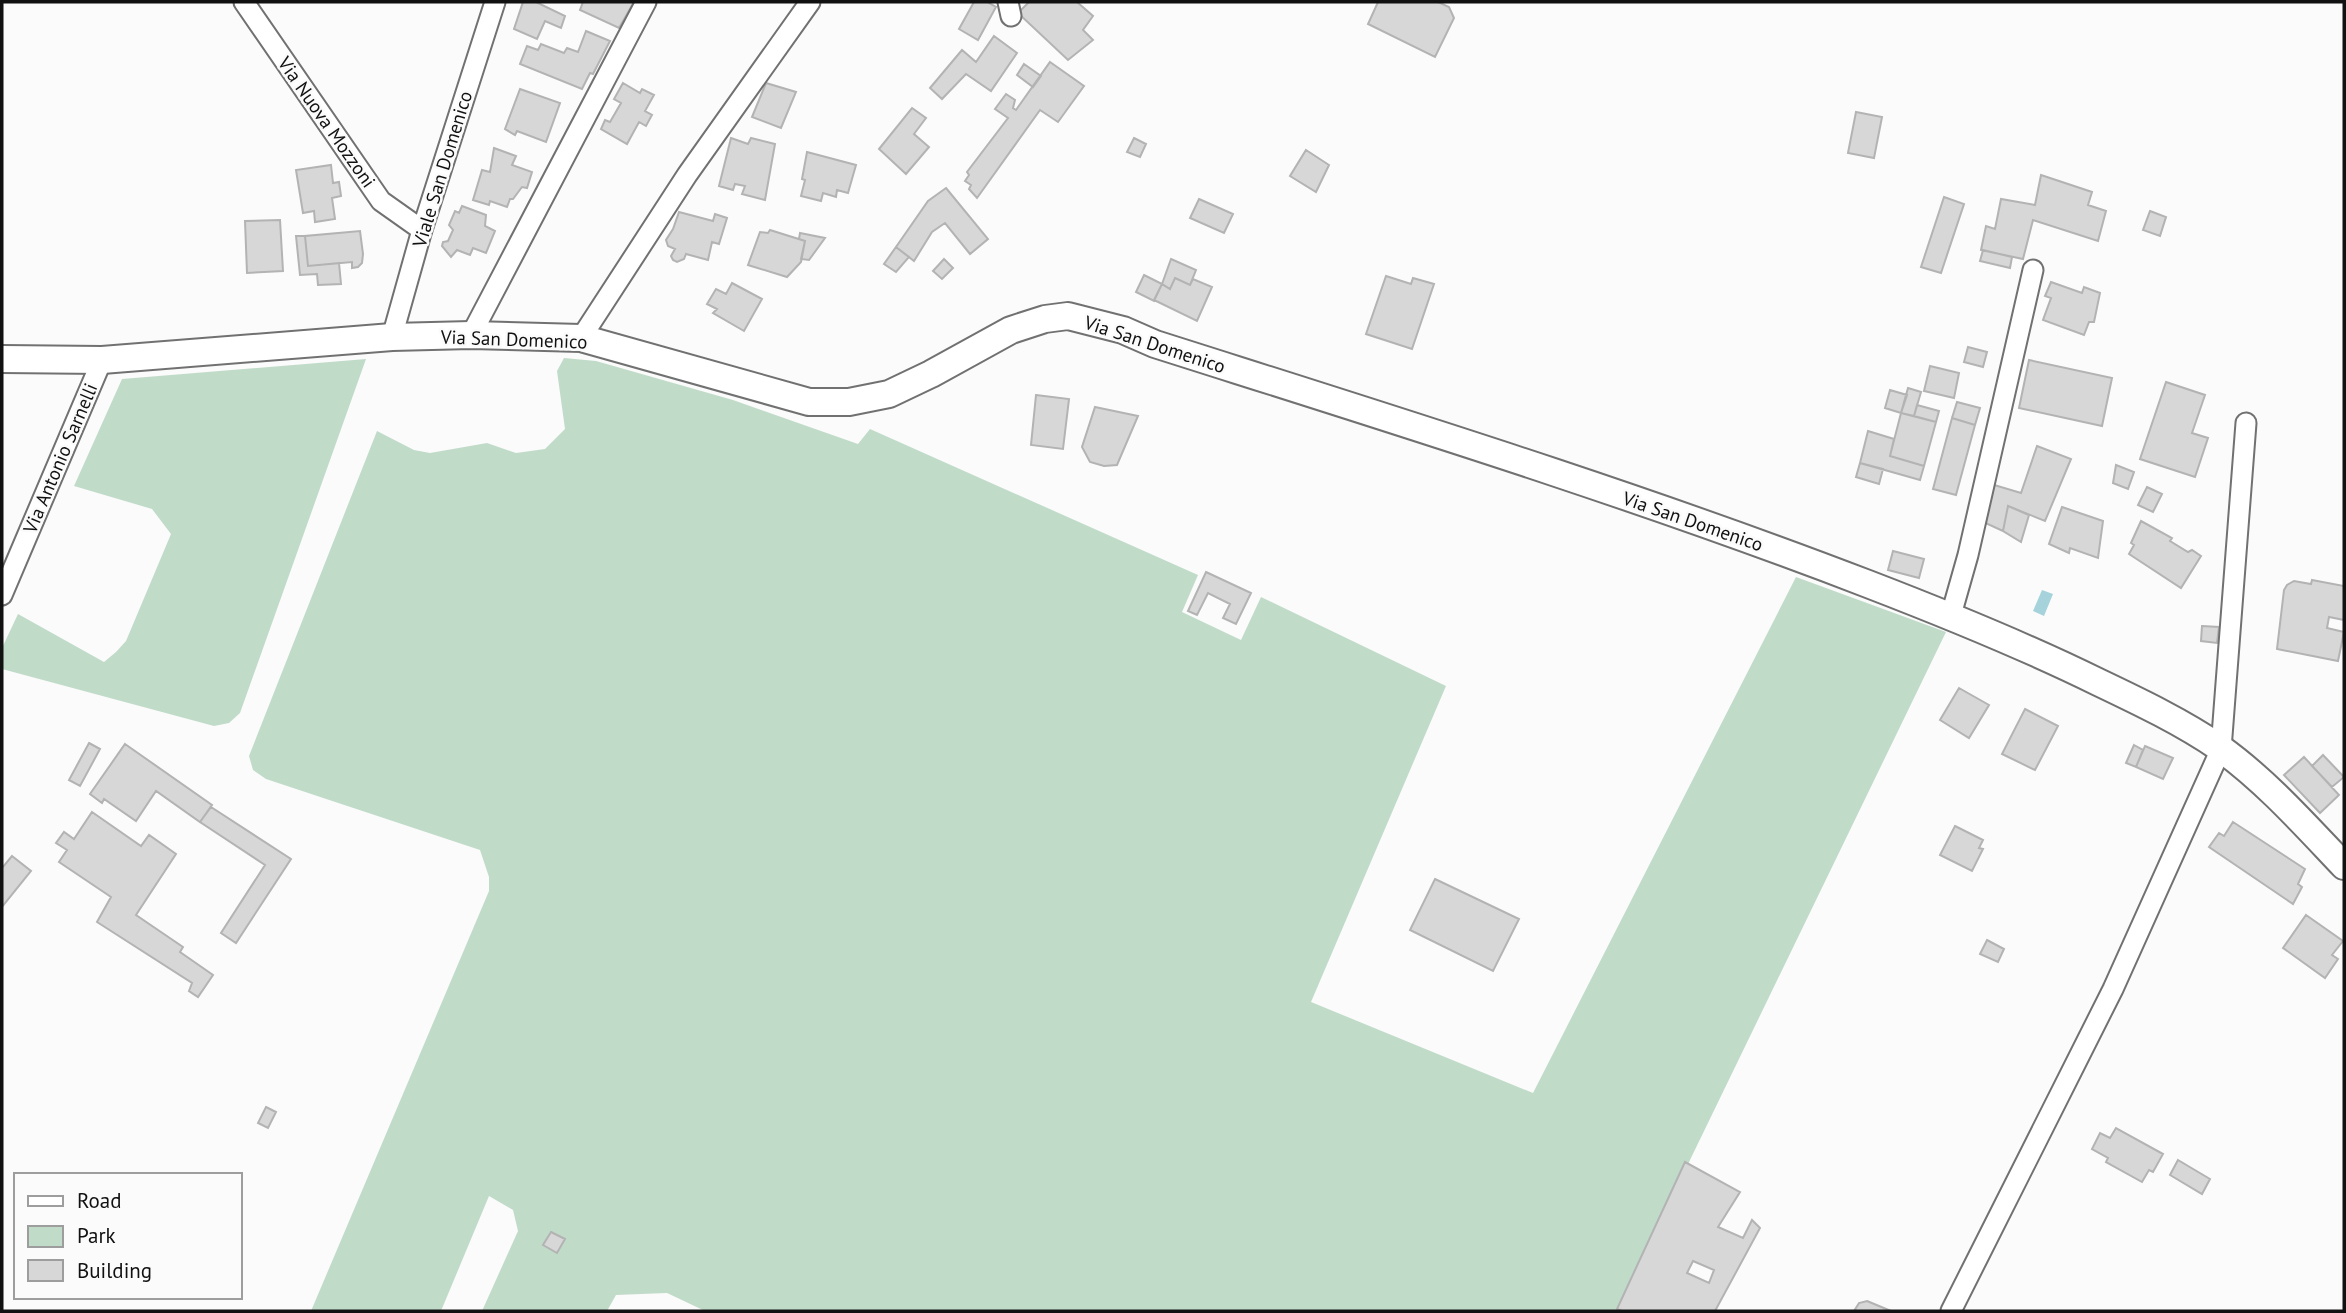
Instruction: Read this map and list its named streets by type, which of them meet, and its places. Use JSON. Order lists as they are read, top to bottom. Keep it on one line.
{"streets":{"street":["Via Nuova Mozzoni","Viale San Domenico","Via San Domenico","Via Antonio Sarnelli"]},"crossings":[["Via Nuova Mozzoni","Viale San Domenico"],["Viale San Domenico","Via San Domenico"],["Via San Domenico","Via Antonio Sarnelli"]],"legend":["Road","Park","Building"]}
